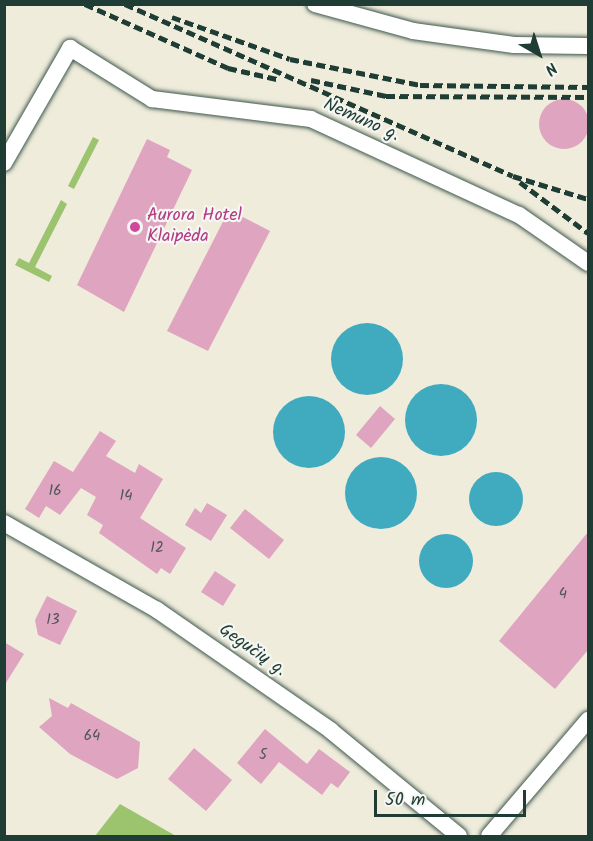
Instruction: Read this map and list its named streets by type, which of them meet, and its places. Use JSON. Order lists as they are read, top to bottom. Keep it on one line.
{"streets":{"street":["Nemuno g.","Gegučių g."]},"places":["Aurora Hotel Klaipėda"],"house_numbers":["16","14","12","4","13","64","5"],"scale_bar":"50 m","north":"bottom right"}
